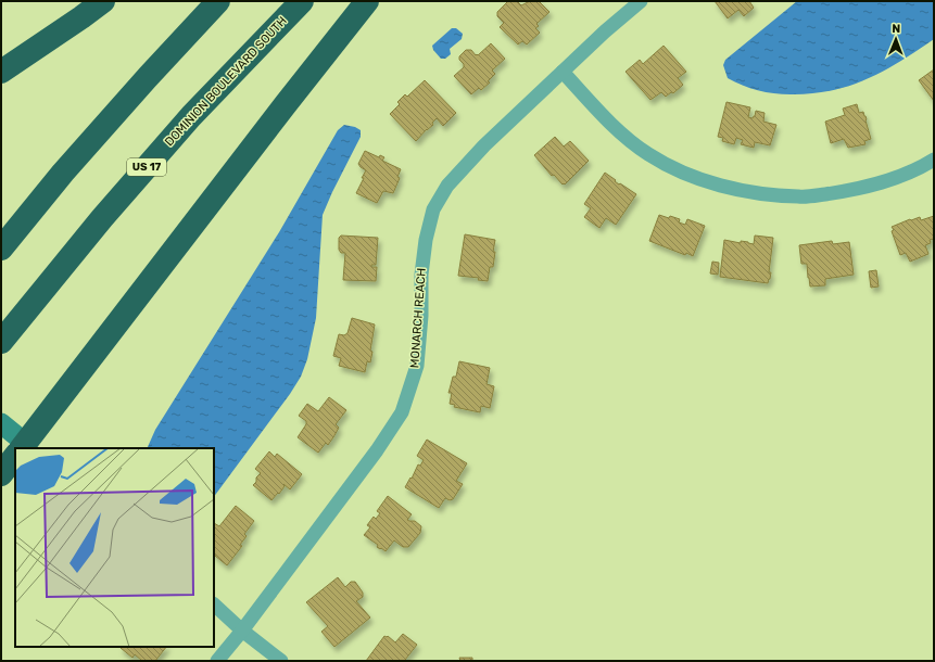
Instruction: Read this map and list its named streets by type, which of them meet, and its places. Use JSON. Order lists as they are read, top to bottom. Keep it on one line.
{"streets":{"highway":["DOMINION BOULEVARD SOUTH","US 17"],"street":["MONARCH REACH"]},"north":"top"}
